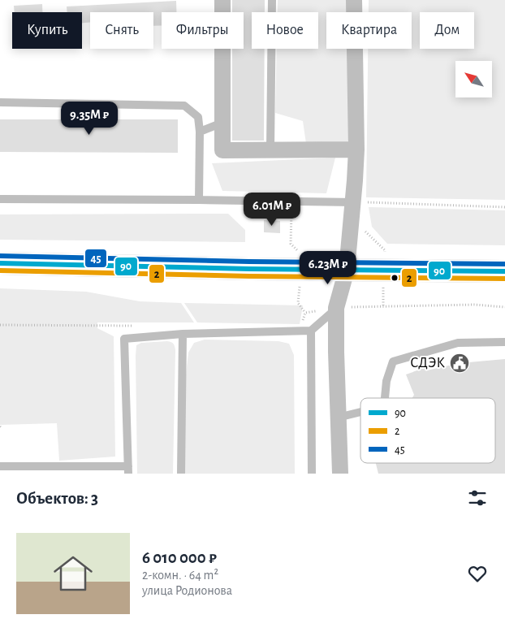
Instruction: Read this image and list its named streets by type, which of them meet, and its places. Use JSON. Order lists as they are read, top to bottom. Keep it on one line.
{"places":{"public building":["СДЭК"]},"lines":["transit line 45","transit line 90","transit line 2"],"legend":["90","2","45"],"north":"top left","page":{"chip":["Купить","Снять","Фильтры","Новое","Квартира","Дом"],"price":["9.35M ₽","6.01M ₽","6.23M ₽"],"heading":"Объектов: 3","list":[{"name":"6 010 000 ₽","note":"2-комн. · 64 m² · улица Родионова"}]}}
